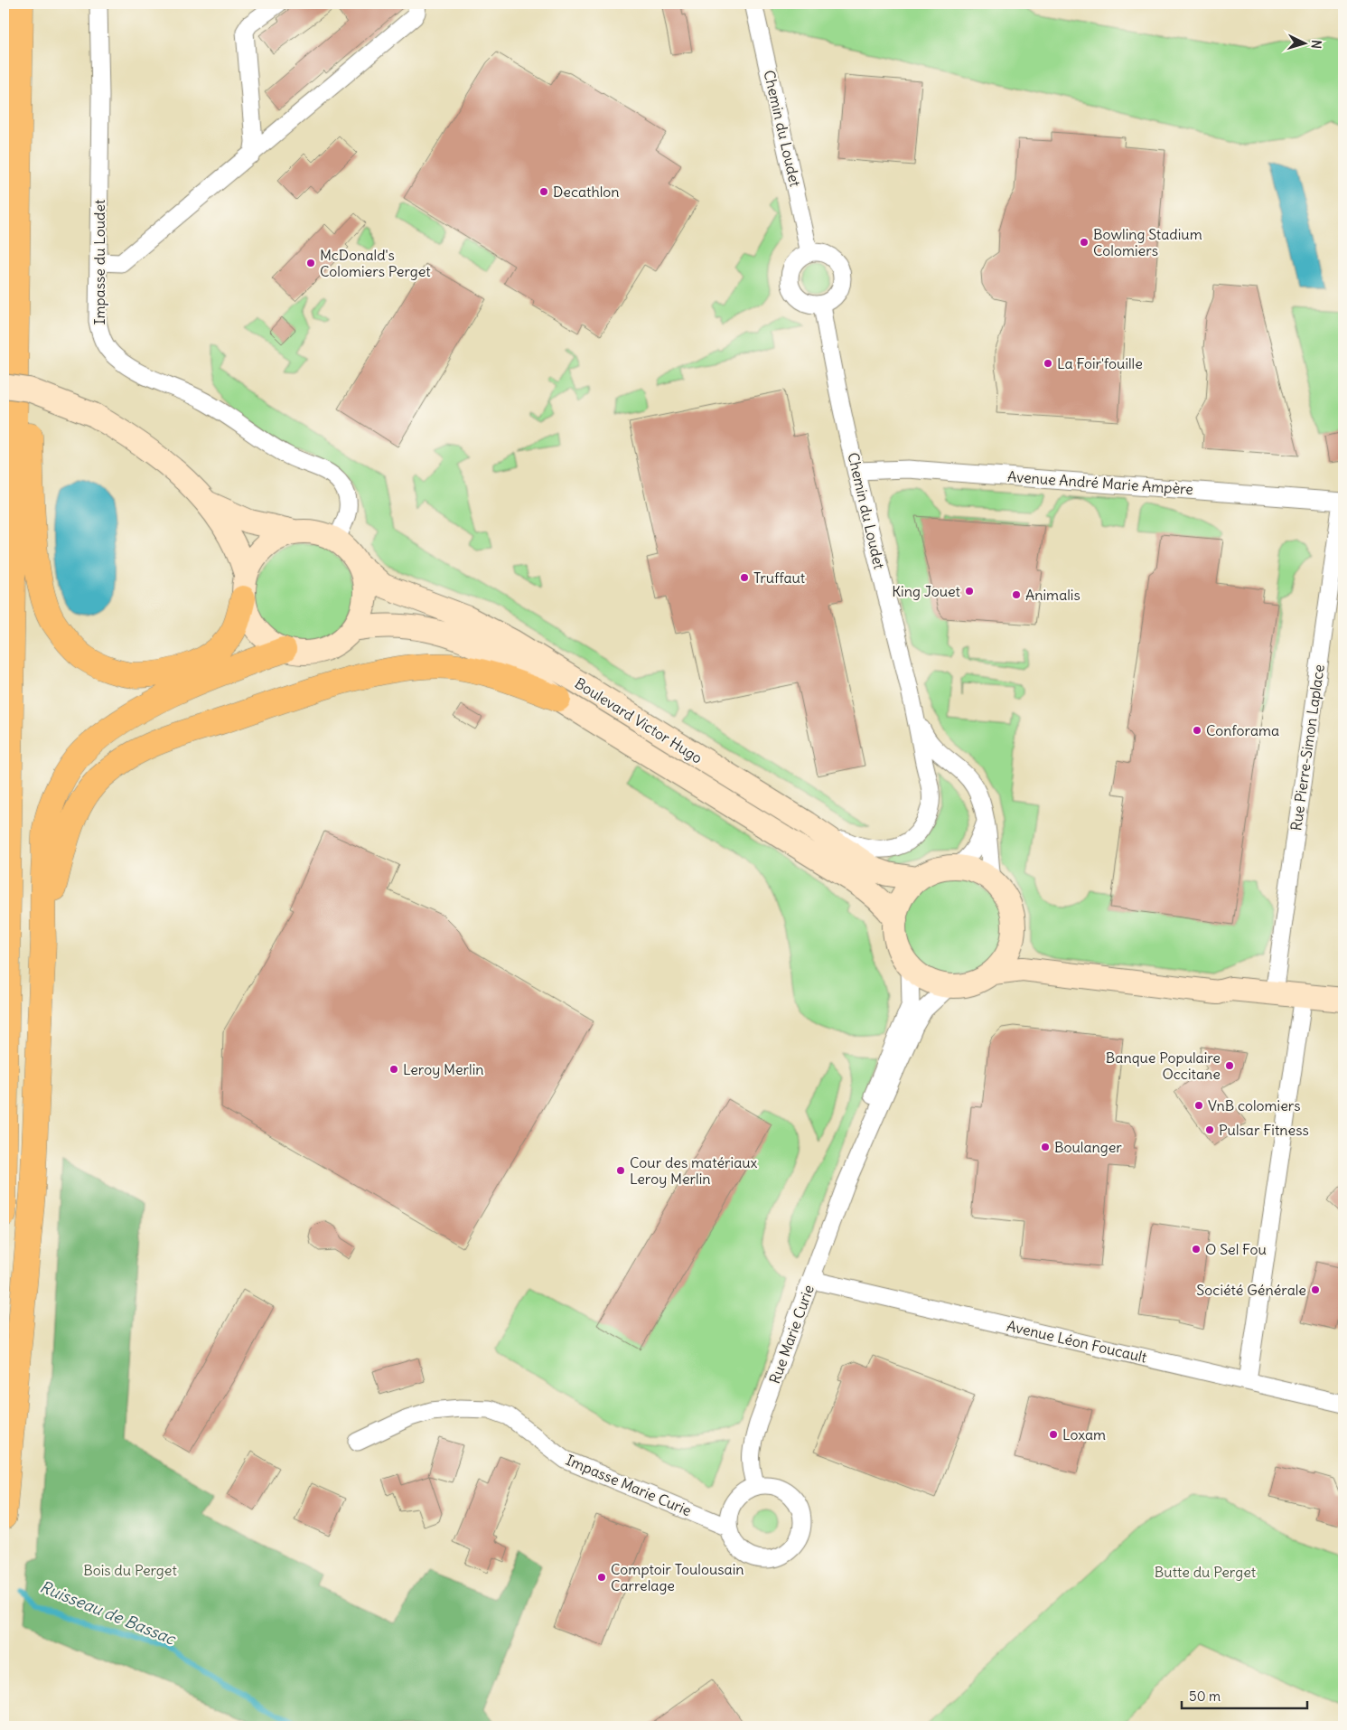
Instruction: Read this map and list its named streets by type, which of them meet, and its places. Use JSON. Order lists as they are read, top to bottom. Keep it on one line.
{"streets":{"main road":["Boulevard Victor Hugo"],"street":["Chemin du Loudet","Impasse du Loudet","Avenue André Marie Ampère","Rue Pierre-Simon Laplace","Rue Marie Curie","Avenue Léon Foucault","Impasse Marie Curie"]},"crossings":[["Chemin du Loudet","Avenue André Marie Ampère"],["Chemin du Loudet","Boulevard Victor Hugo"],["Chemin du Loudet","Rue Marie Curie"],["Impasse du Loudet","Boulevard Victor Hugo"],["Avenue André Marie Ampère","Rue Pierre-Simon Laplace"],["Boulevard Victor Hugo","Rue Marie Curie"],["Rue Marie Curie","Avenue Léon Foucault"],["Rue Marie Curie","Impasse Marie Curie"]],"water":["Ruisseau de Bassac"],"parks":["Bois du Perget","Butte du Perget"],"places":["Decathlon","Bowling Stadium Colomiers","McDonald's Colomiers Perget","La Foir'fouille","Truffaut","King Jouet","Animalis","Conforama","Banque Populaire Occitane","Leroy Merlin","VnB colomiers","Pulsar Fitness","Boulanger","Cour des matériaux Leroy Merlin","O Sel Fou","Société Générale","Loxam","Comptoir Toulousain Carrelage"],"scale_bar":"50 m","north":"right"}
